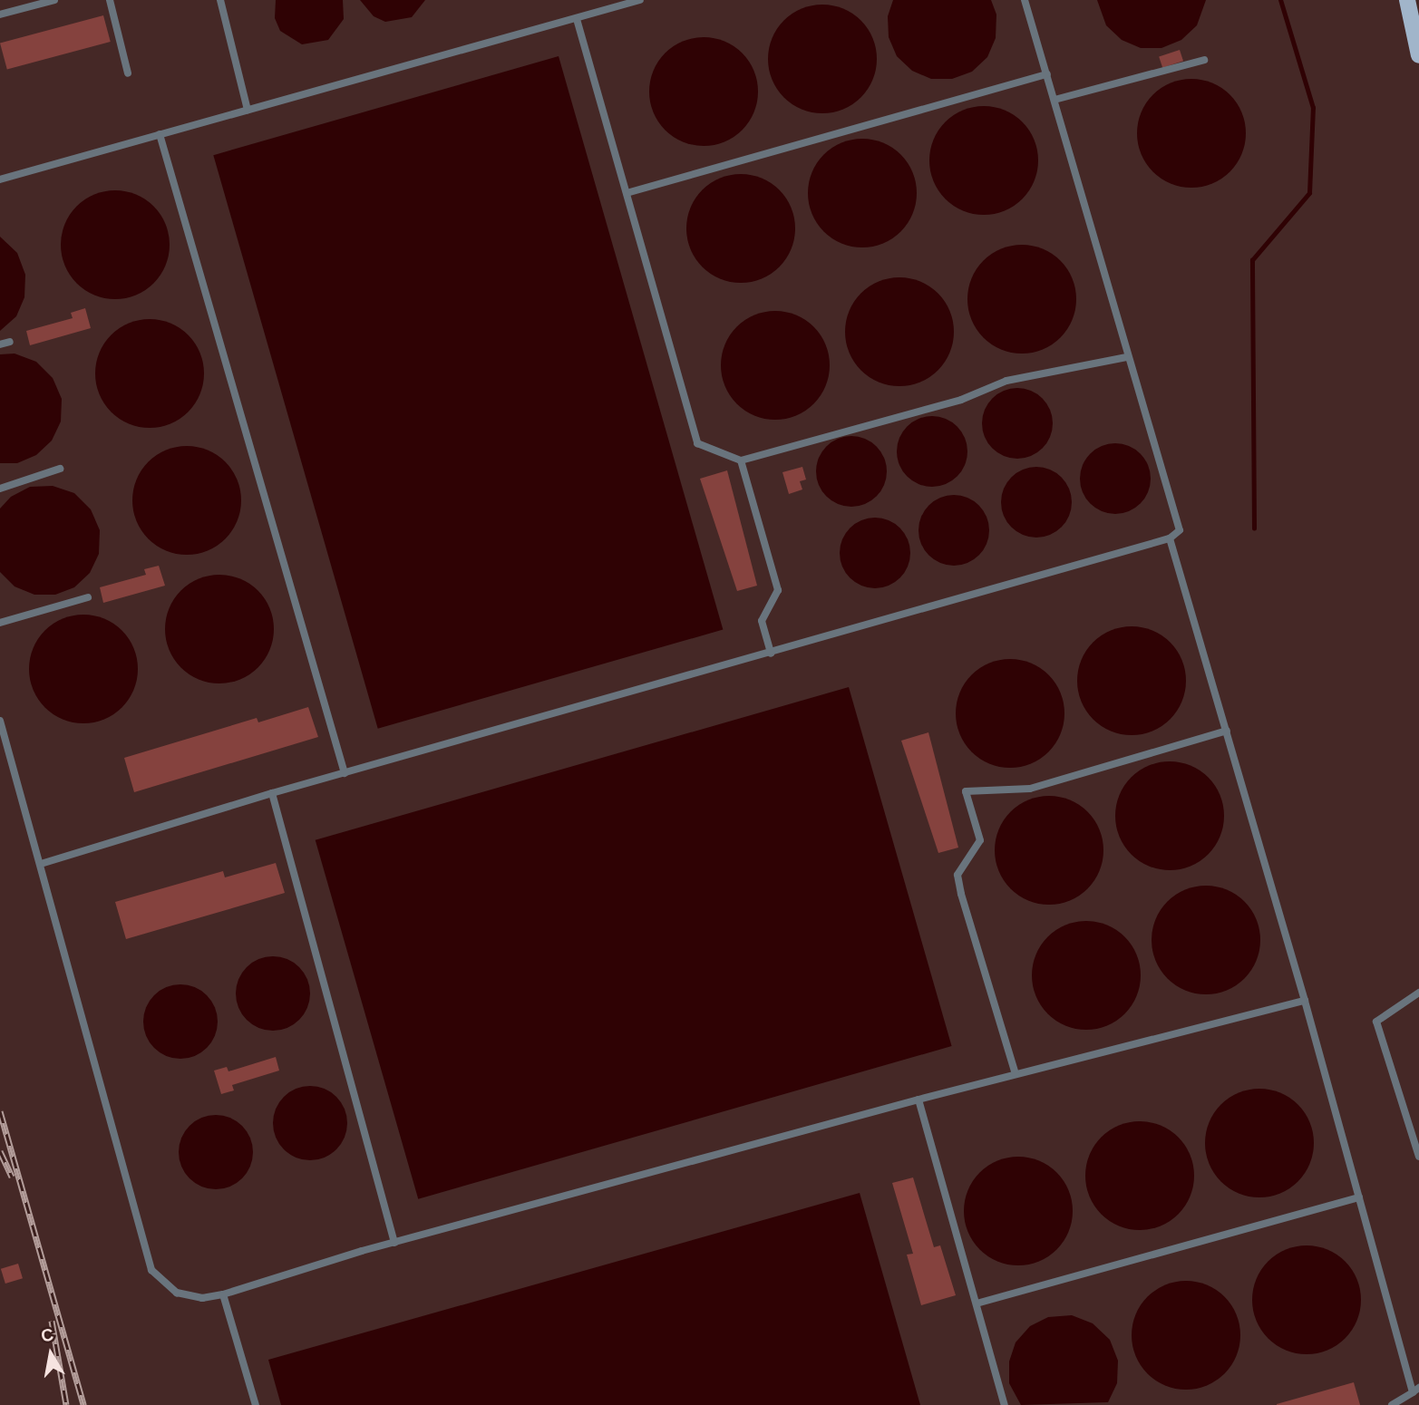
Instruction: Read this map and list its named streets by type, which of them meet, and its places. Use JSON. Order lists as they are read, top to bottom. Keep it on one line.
{"north":"top"}
